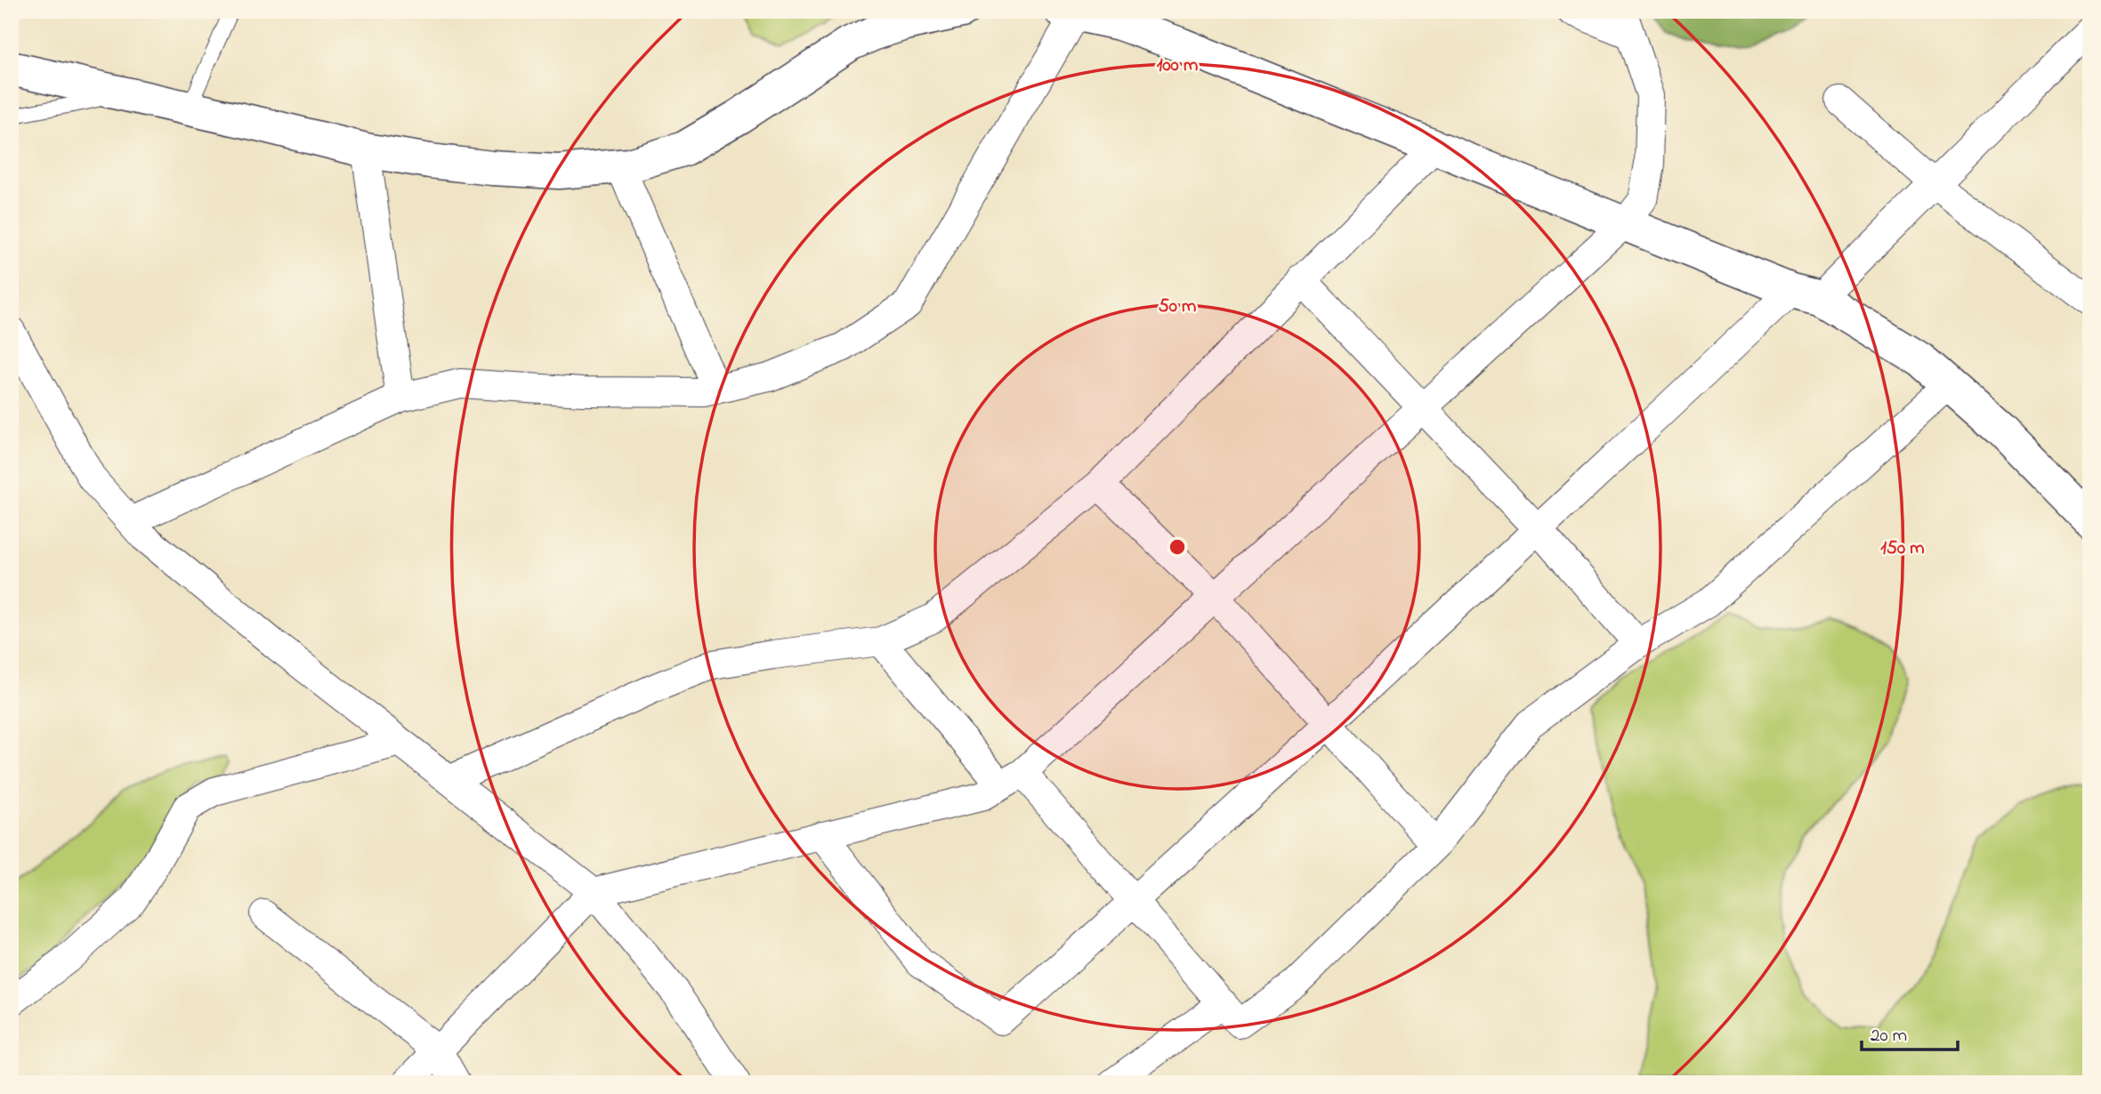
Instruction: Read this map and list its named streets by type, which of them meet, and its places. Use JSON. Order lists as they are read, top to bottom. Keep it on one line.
{"scale_bar":"20 m","rings":["100 m","50 m","150 m"]}
